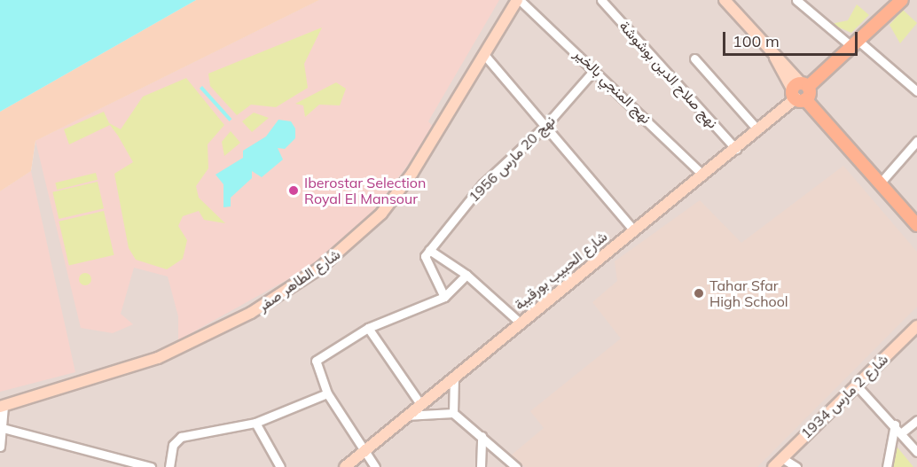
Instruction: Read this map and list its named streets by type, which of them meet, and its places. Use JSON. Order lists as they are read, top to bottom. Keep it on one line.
{"streets":{"main road":["شارع الحبيب بورقيبة","شارع الطاهر صفر","شارع 2 مارس 1934"],"street":["نهج صلاح الدين بوشوشة","نهج المنجي بالخير","نهج 20 مارس 1956"]},"crossings":[["نهج صلاح الدين بوشوشة","شارع الحبيب بورقيبة"],["نهج المنجي بالخير","نهج 20 مارس 1956"],["نهج المنجي بالخير","شارع الحبيب بورقيبة"],["نهج المنجي بالخير","شارع الطاهر صفر"]],"places":["Iberostar Selection Royal El Mansour","Tahar Sfar High School"],"scale_bar":"100 m"}
